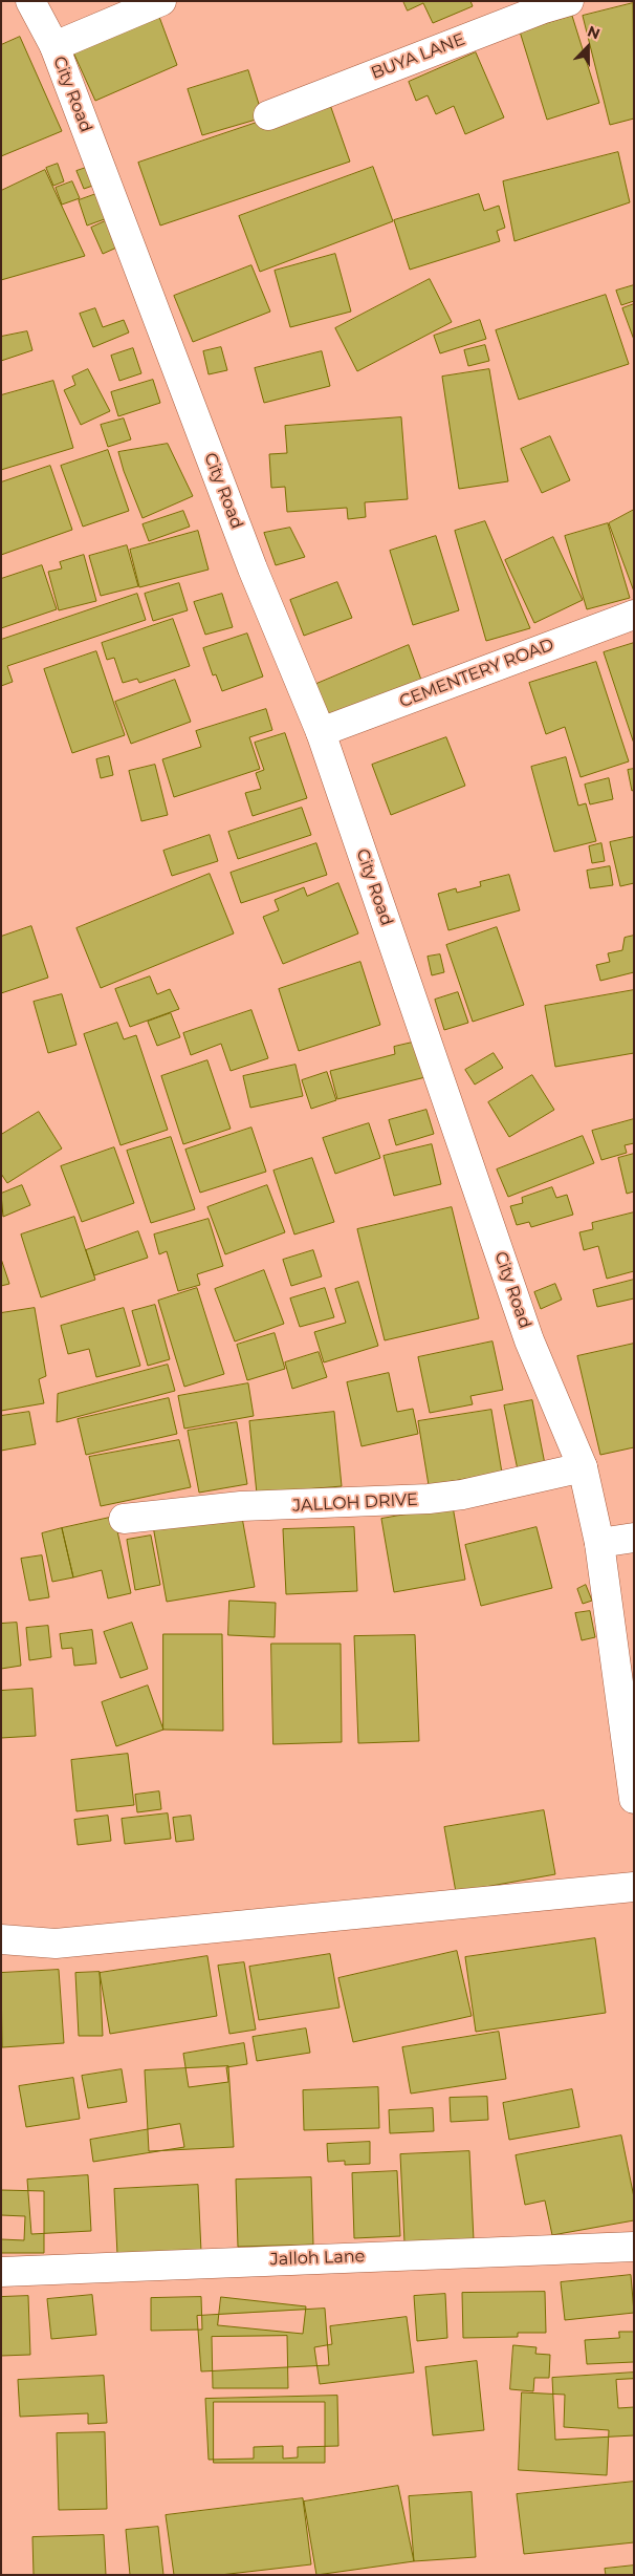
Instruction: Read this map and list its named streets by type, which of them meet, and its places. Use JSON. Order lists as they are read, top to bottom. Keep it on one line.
{"streets":{"street":["BUYA LANE","City Road","CEMENTERY ROAD","JALLOH DRIVE","Jalloh Lane"]},"crossings":[["City Road","CEMENTERY ROAD"],["City Road","JALLOH DRIVE"]],"north":"top"}
